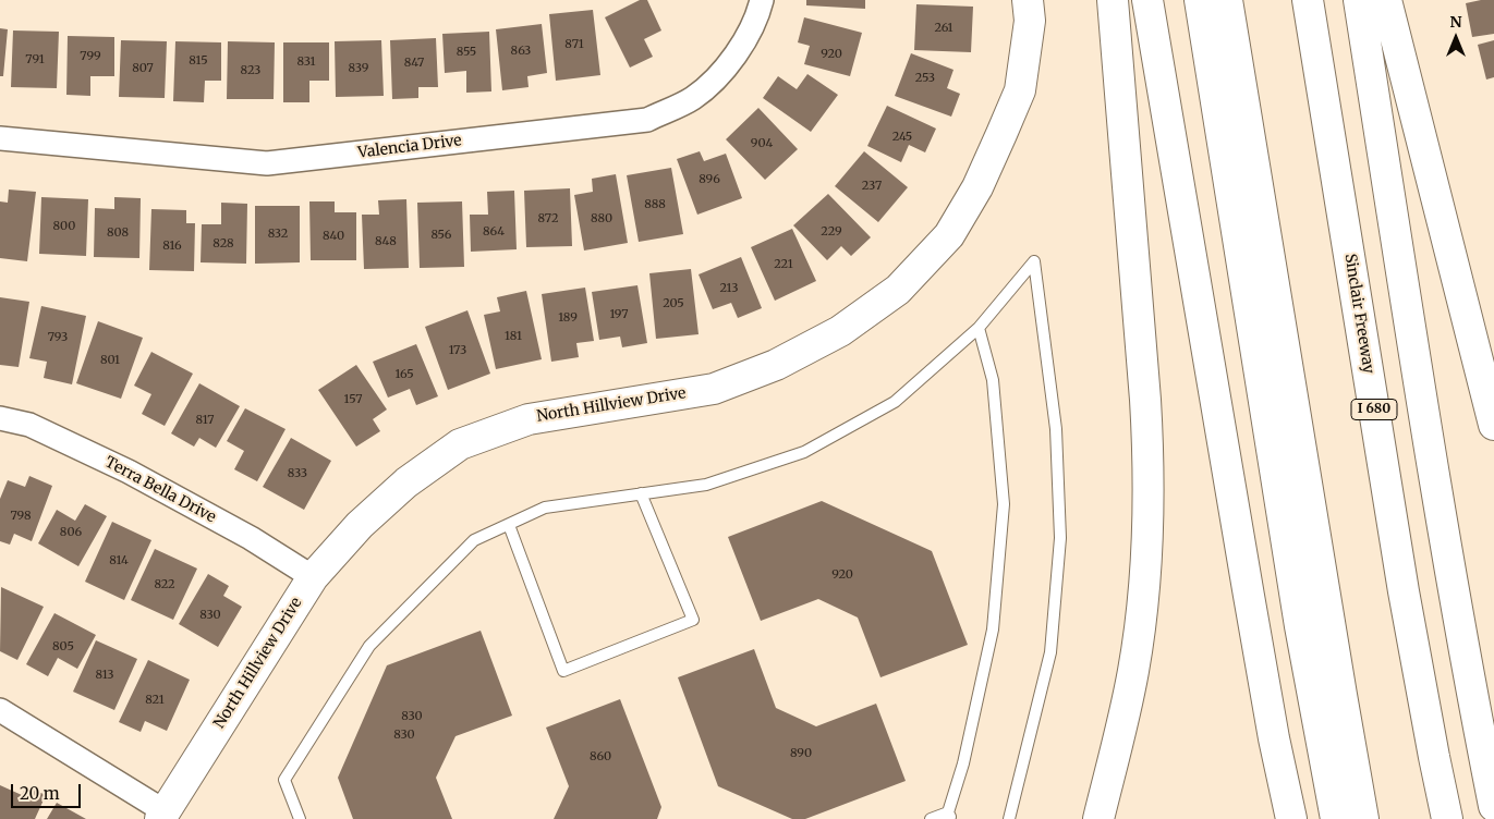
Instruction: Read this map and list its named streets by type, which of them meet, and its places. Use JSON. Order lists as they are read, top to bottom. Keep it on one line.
{"streets":{"main road":["Sinclair Freeway","North Hillview Drive","I 680"],"street":["Valencia Drive","Terra Bella Drive"]},"crossings":[["North Hillview Drive","Terra Bella Drive"]],"house_numbers":["261","871","863","855","920","799","791","815","831","847","807","839","823","253","245","904","896","237","888","872","880","800","864","229","808","832","856","840","848","828","816","221","213","205","197","189","181","793","173","801","165","157","817","833","798","806","814","920","822","830","805","813","821","830","830","890","860"],"scale_bar":"20 m","north":"top"}
